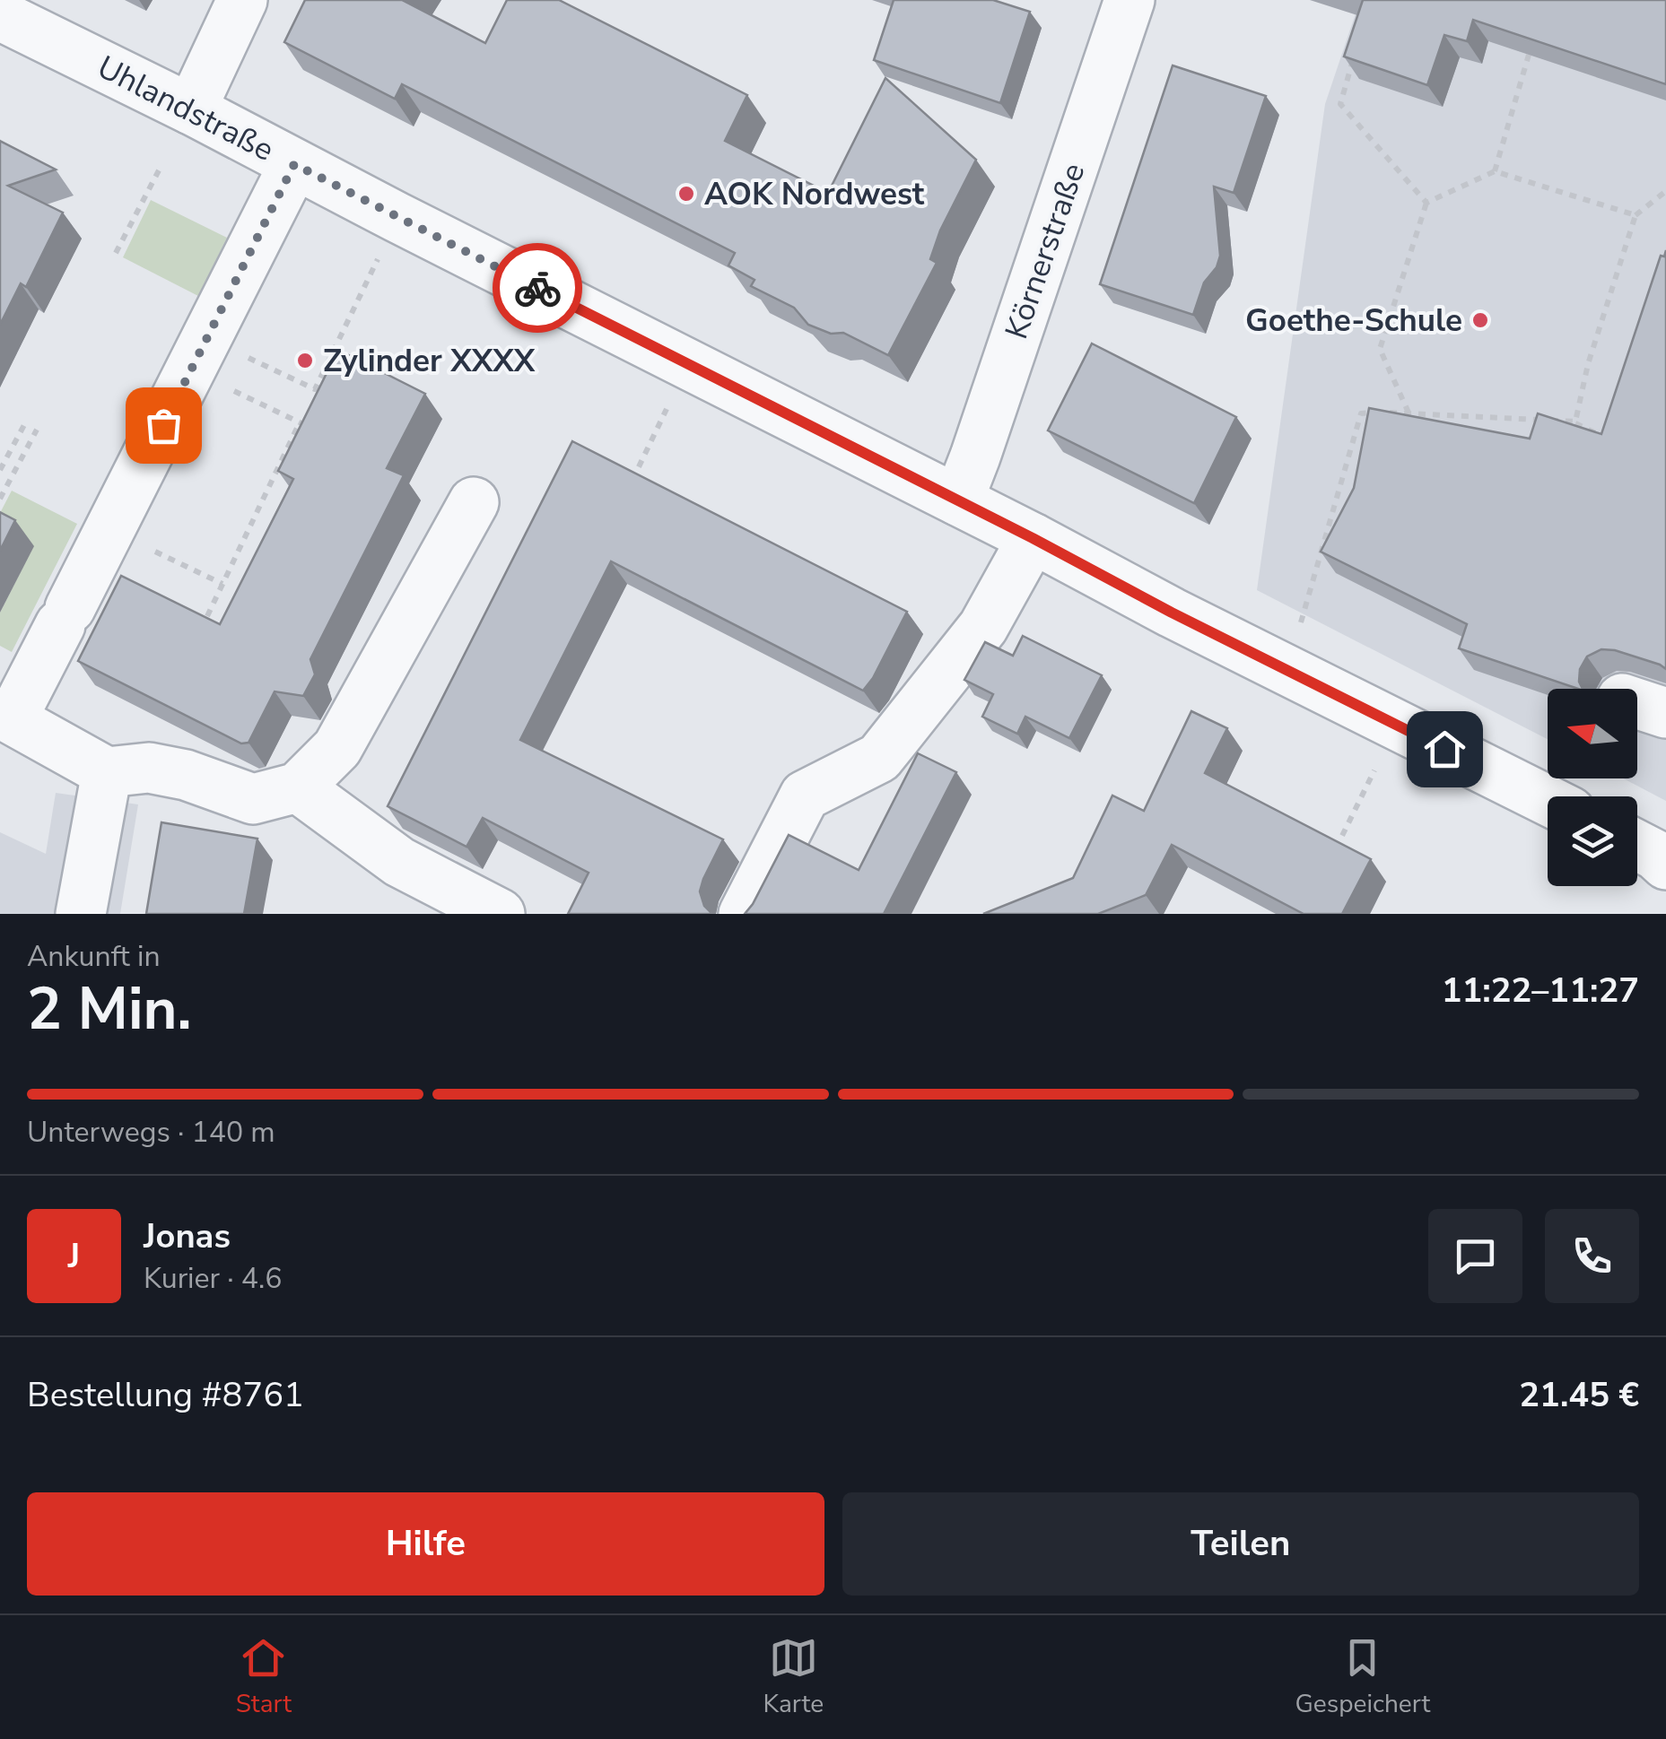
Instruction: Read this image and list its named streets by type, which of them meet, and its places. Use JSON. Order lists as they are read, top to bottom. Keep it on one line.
{"streets":{"street":["Uhlandstraße","Körnerstraße"]},"crossings":[["Uhlandstraße","Körnerstraße"]],"places":["AOK Nordwest","Goethe-Schule","Zylinder XXXX"],"north":"left","page":{"heading":["2 Min.","Ankunft in","11:22–11:27"],"panel":["Jonas","Kurier · 4.6","Bestellung #8761","21.45 €"],"bar":"Unterwegs · 140 m","round":"J","buttons":["Hilfe","Teilen"],"tabs":["Start","Karte","Gespeichert"]}}
